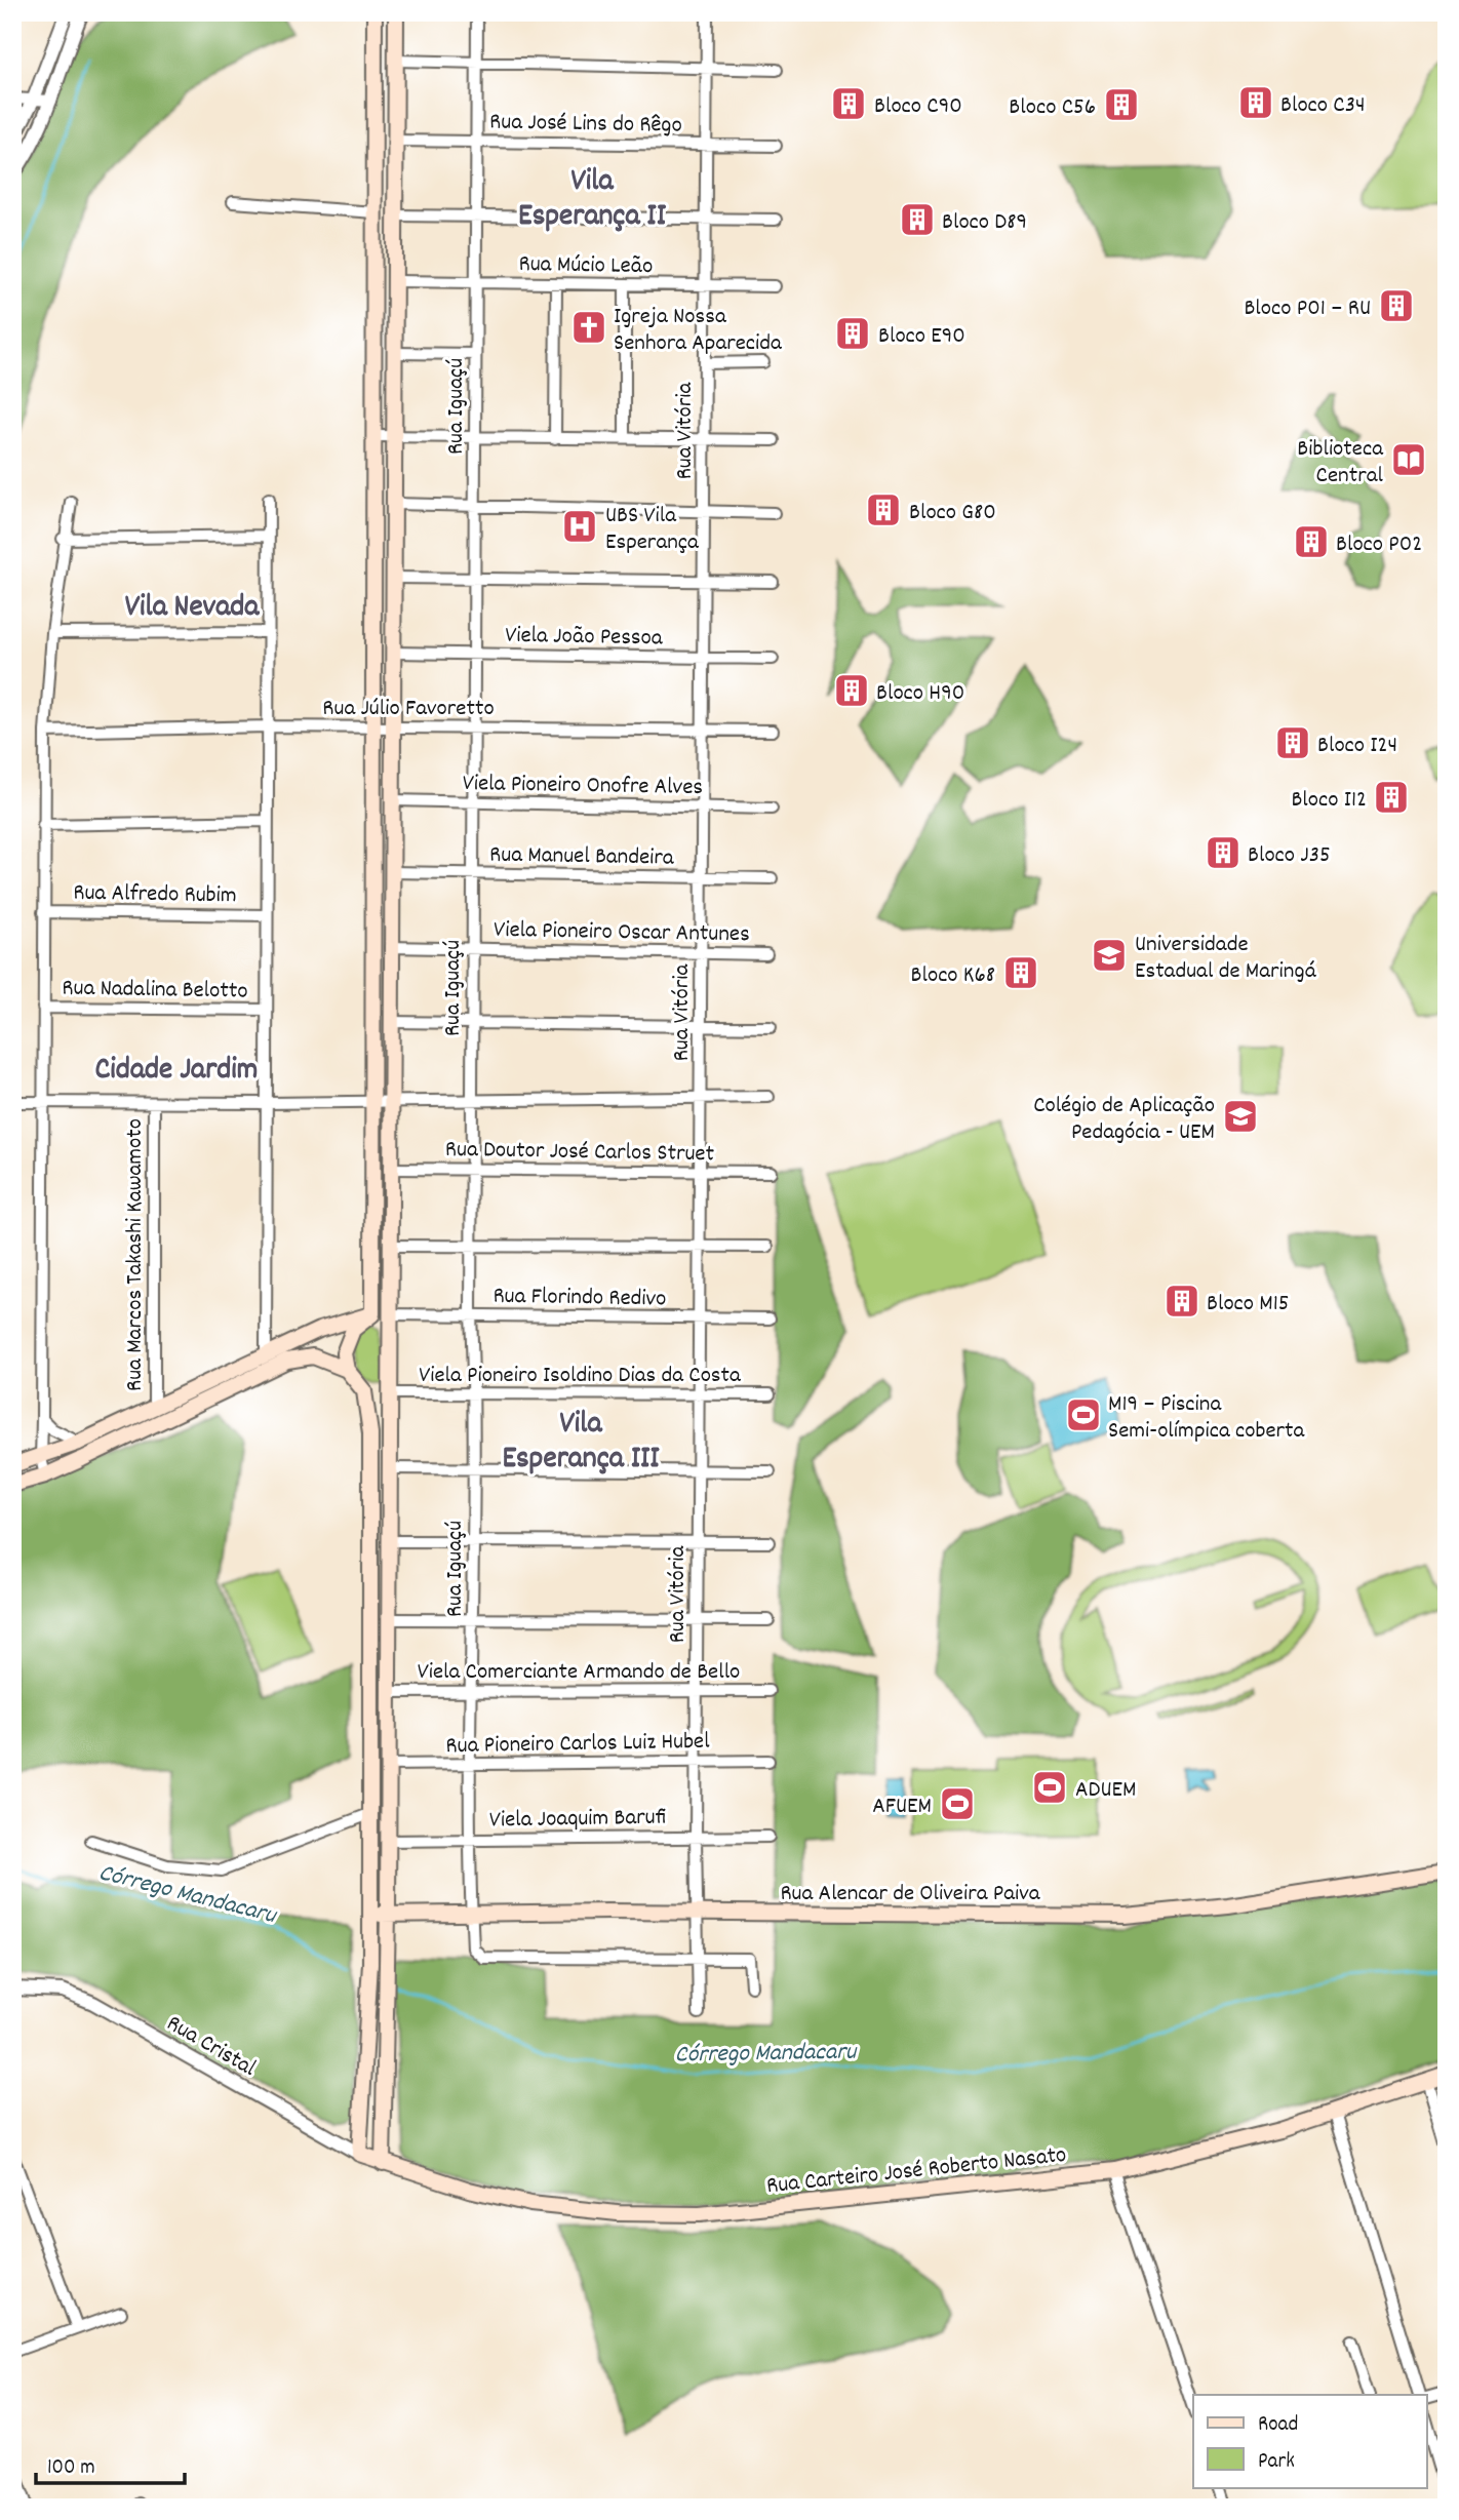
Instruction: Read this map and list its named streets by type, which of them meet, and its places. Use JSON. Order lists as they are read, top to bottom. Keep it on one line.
{"streets":{"main road":["Rua Alencar de Oliveira Paiva","Rua Cristal","Rua Carteiro José Roberto Nasato"],"street":["Rua José Lins do Rêgo","Rua Múcio Leão","Rua Iguaçú","Rua Vitória","Viela João Pessoa","Rua Júlio Favoretto","Viela Pioneiro Onofre Alves","Rua Manuel Bandeira","Rua Alfredo Rubim","Viela Pioneiro Oscar Antunes","Rua Nadalina Belotto","Rua Doutor José Carlos Struet","Rua Marcos Takashi Kawamoto","Rua Florindo Redivo","Viela Pioneiro Isoldino Dias da Costa","Viela Comerciante Armando de Bello","Rua Pioneiro Carlos Luiz Hubel","Viela Joaquim Barufi"]},"crossings":[["Rua José Lins do Rêgo","Rua Iguaçú"],["Rua José Lins do Rêgo","Rua Vitória"],["Rua Múcio Leão","Rua Iguaçú"],["Rua Múcio Leão","Rua Vitória"],["Rua Iguaçú","Rua Vitória"],["Rua Iguaçú","Viela João Pessoa"],["Rua Iguaçú","Rua Júlio Favoretto"],["Rua Iguaçú","Viela Pioneiro Onofre Alves"],["Rua Iguaçú","Rua Manuel Bandeira"],["Rua Iguaçú","Viela Pioneiro Oscar Antunes"],["Rua Iguaçú","Rua Doutor José Carlos Struet"],["Rua Iguaçú","Rua Florindo Redivo"],["Rua Iguaçú","Viela Pioneiro Isoldino Dias da Costa"],["Rua Iguaçú","Viela Comerciante Armando de Bello"],["Rua Iguaçú","Rua Pioneiro Carlos Luiz Hubel"],["Rua Iguaçú","Viela Joaquim Barufi"],["Rua Iguaçú","Rua Alencar de Oliveira Paiva"],["Rua Vitória","Viela João Pessoa"],["Rua Vitória","Rua Júlio Favoretto"],["Rua Vitória","Viela Pioneiro Onofre Alves"],["Rua Vitória","Rua Manuel Bandeira"],["Rua Vitória","Viela Pioneiro Oscar Antunes"],["Rua Vitória","Rua Doutor José Carlos Struet"],["Rua Vitória","Rua Florindo Redivo"],["Rua Vitória","Viela Pioneiro Isoldino Dias da Costa"],["Rua Vitória","Viela Comerciante Armando de Bello"],["Rua Vitória","Rua Pioneiro Carlos Luiz Hubel"],["Rua Vitória","Viela Joaquim Barufi"],["Rua Vitória","Rua Alencar de Oliveira Paiva"],["Rua Cristal","Rua Carteiro José Roberto Nasato"]],"districts":["Vila Esperança II","Vila Nevada","Cidade Jardim","Vila Esperança III"],"water":["Córrego Mandacaru"],"places":{"building":["Bloco C34","Bloco C90","Bloco C56","Bloco D89","Bloco P01 – RU","Bloco E90","Bloco G80","Bloco P02","Bloco H90","Bloco I24","Bloco I12","Bloco J35","Bloco K68","Bloco M15"],"church":["Igreja Nossa Senhora Aparecida"],"library":["Biblioteca Central"],"hospital":["UBS Vila Esperança"],"school or university":["Universidade Estadual de Maringá","Colégio de Aplicação Pedagócia - UEM"],"sports":["M19 – Piscina Semi-olímpica coberta","ADUEM","AFUEM"]},"legend":["Road","Park"],"scale_bar":"100 m"}
